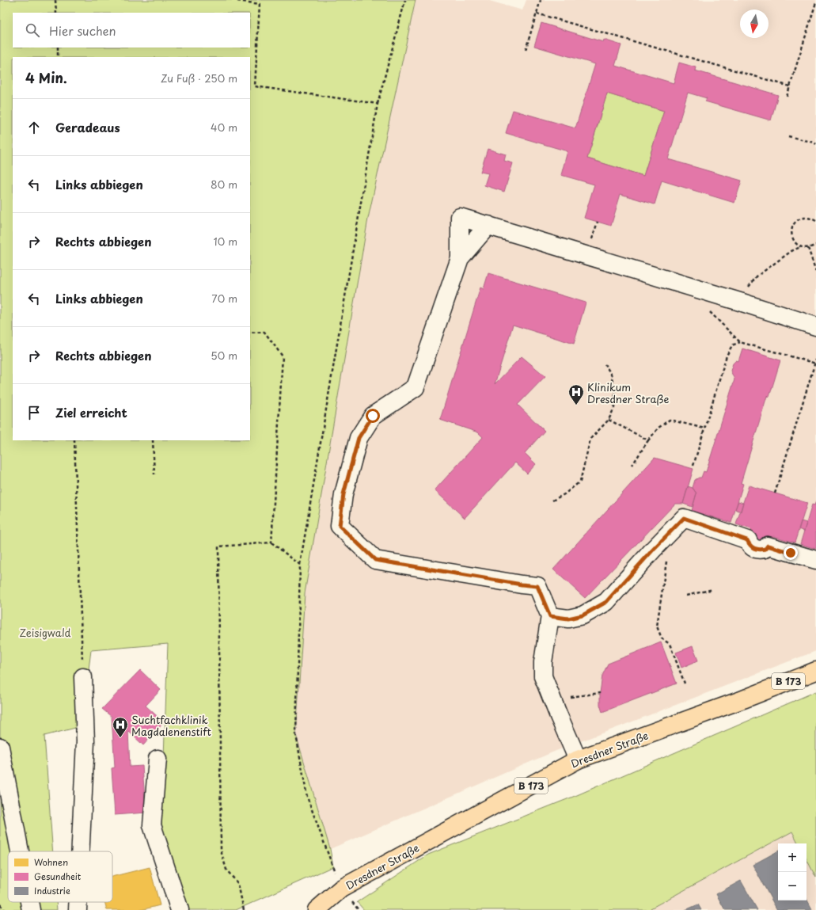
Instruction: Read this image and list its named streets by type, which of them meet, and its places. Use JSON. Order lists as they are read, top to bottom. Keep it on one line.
{"streets":{"main road":["B 173","Dresdner Straße"]},"parks":["Zeisigwald"],"places":{"hospital":["Klinikum Dresdner Straße","Suchtfachklinik Magdalenenstift"]},"legend":["Wohnen","Gesundheit","Industrie"],"north":"bottom","page":{"search":"Hier suchen","heading":["4 Min.","Zu Fuß · 250 m"],"list":[["Geradeaus","40 m"],["Links abbiegen","80 m"],["Rechts abbiegen","10 m"],["Links abbiegen","70 m"],["Rechts abbiegen","50 m"],"Ziel erreicht"],"map_buttons":["+","−"]}}
